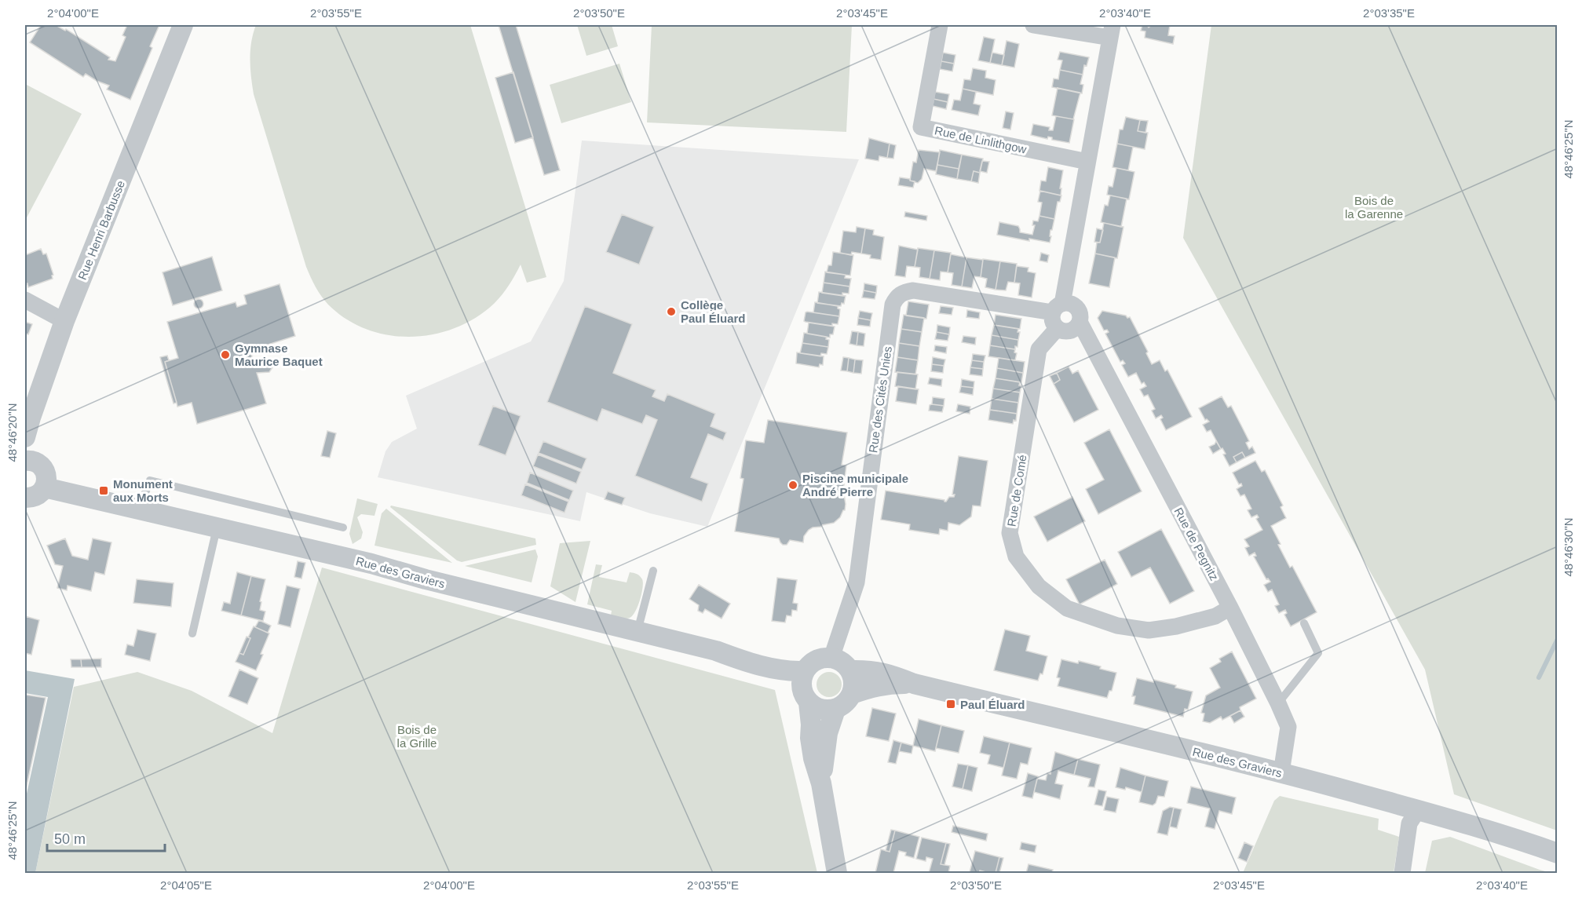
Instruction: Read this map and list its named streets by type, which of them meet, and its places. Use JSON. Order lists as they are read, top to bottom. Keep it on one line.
{"streets":{"street":["Rue de Linlithgow","Rue Henri Barbusse","Rue des Cités Unies","Rue de Comé","Rue de Pegnitz","Rue des Graviers"]},"crossings":[["Rue des Cités Unies","Rue de Comé"],["Rue des Cités Unies","Rue de Pegnitz"],["Rue des Cités Unies","Rue des Graviers"],["Rue de Comé","Rue de Pegnitz"],["Rue de Pegnitz","Rue des Graviers"]],"parks":["Bois de la Garenne","Bois de la Grille"],"places":{"other":["Collège Paul Éluard","Gymnase Maurice Baquet","Piscine municipale André Pierre"],"transit":["Monument aux Morts","Paul Éluard"]},"scale_bar":"50 m","coordinates":["2°04'00\"E","2°03'55\"E","2°03'50\"E","2°03'45\"E","2°03'40\"E","2°03'35\"E","48°46'25\"N","48°46'20\"N","48°46'30\"N","2°04'05\"E"]}
